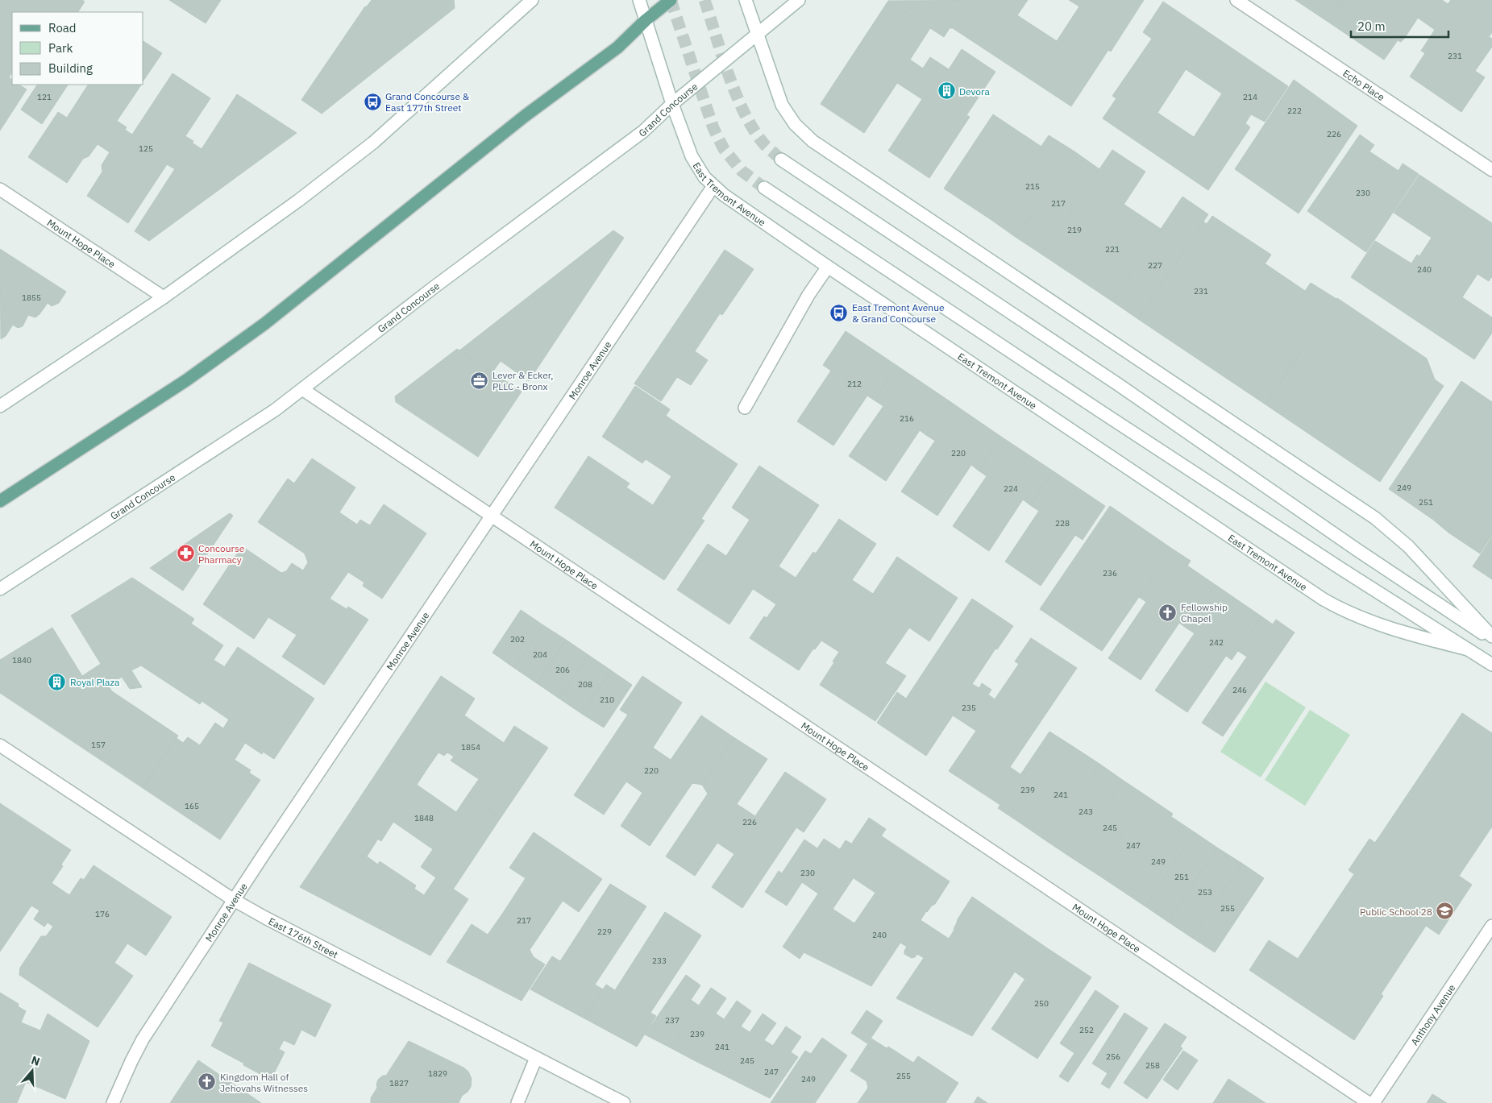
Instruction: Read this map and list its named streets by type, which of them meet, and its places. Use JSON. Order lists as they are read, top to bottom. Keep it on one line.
{"streets":{"street":["Echo Place","Grand Concourse","East Tremont Avenue","Mount Hope Place","Monroe Avenue","East 176th Street","Anthony Avenue"]},"crossings":[["Grand Concourse","East Tremont Avenue"],["Grand Concourse","Mount Hope Place"],["East Tremont Avenue","Monroe Avenue"],["Mount Hope Place","Monroe Avenue"],["Monroe Avenue","East 176th Street"]],"places":{"building":["Devora","Royal Plaza"],"bus stop":["Grand Concourse & East 177th Street","East Tremont Avenue & Grand Concourse"],"office":["Lever & Ecker, PLLC - Bronx"],"pharmacy":["Concourse Pharmacy"],"church":["Fellowship Chapel","Kingdom Hall of Jehovahs Witnesses"],"school or university":["Public School 28"]},"house_numbers":["231","121","214","222","226","125","215","230","217","219","221","227","240","231","1855","212","216","220","249","224","251","228","236","202","242","204","1840","206","208","246","210","235","157","1854","220","239","241","165","243","1848","226","245","247","249","230","251","253","255","176","217","229","240","233","250","237","252","239","241","256","245","258","247","1829","255","249","1827"],"legend":["Road","Park","Building"],"scale_bar":"20 m","north":"top"}
